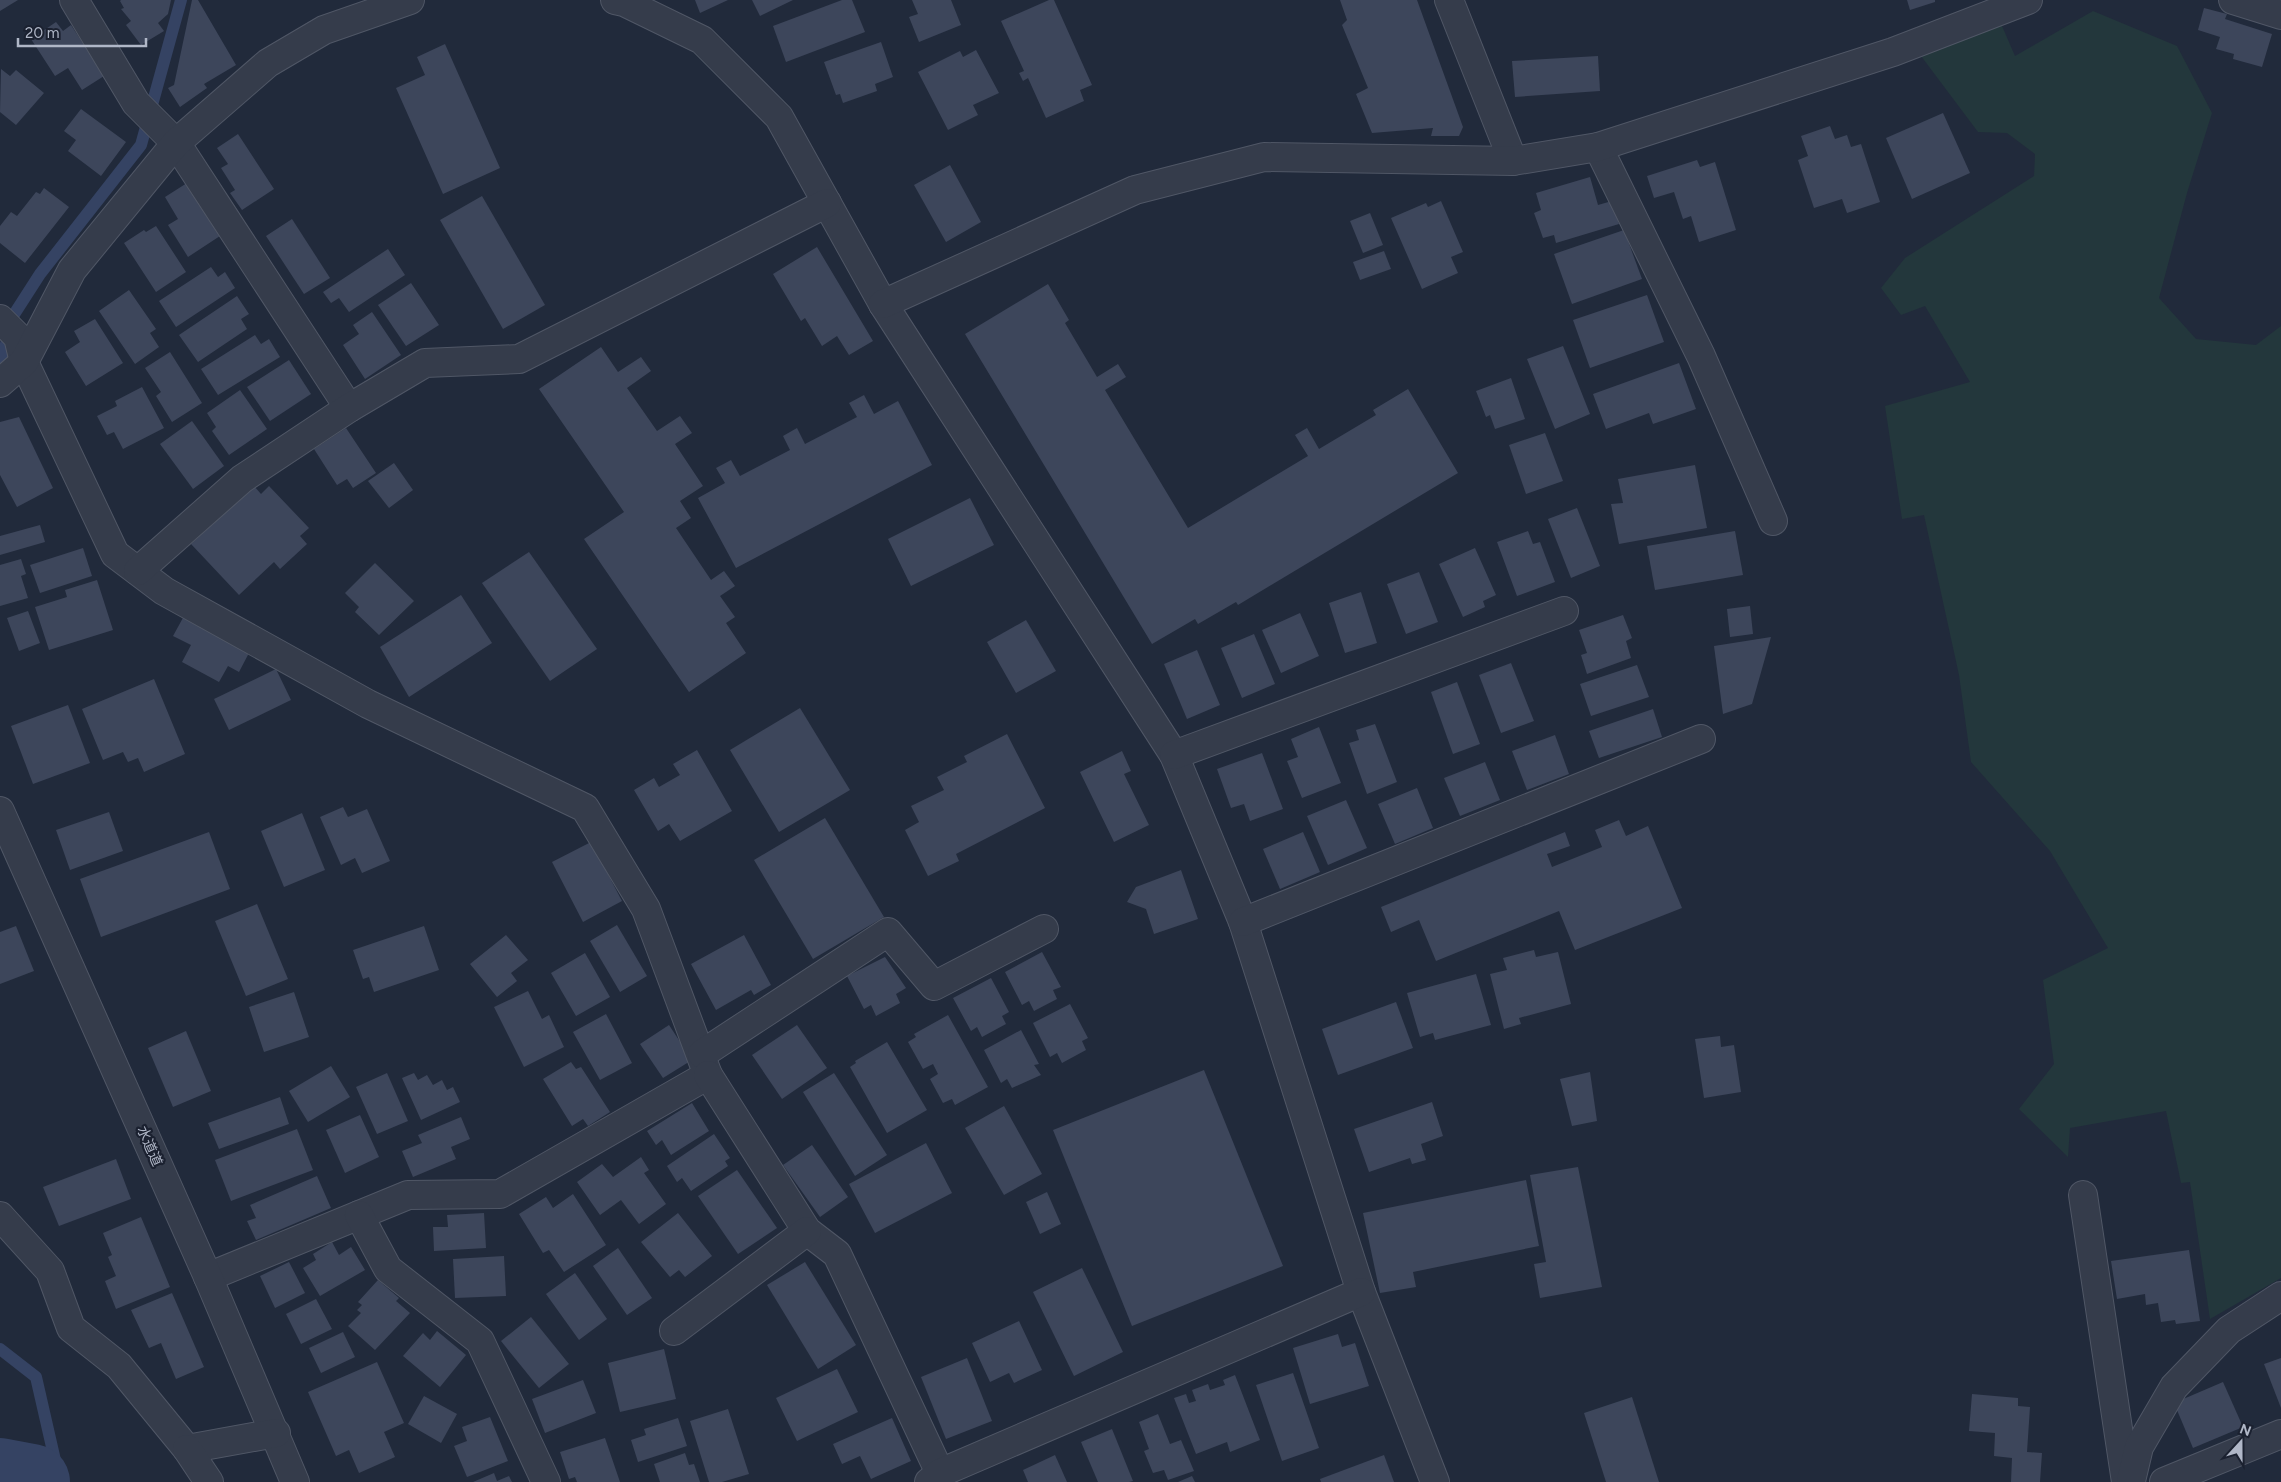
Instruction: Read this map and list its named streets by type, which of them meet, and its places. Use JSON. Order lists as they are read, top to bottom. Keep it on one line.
{"streets":{"street":["水道道"]},"scale_bar":"20 m","north":"top"}
